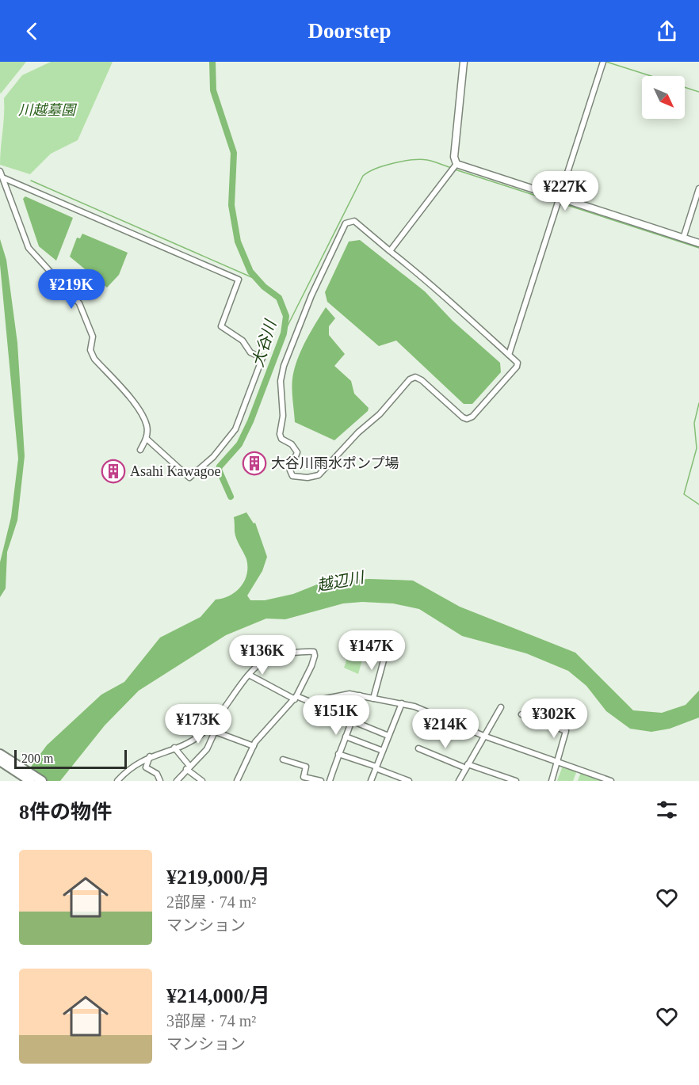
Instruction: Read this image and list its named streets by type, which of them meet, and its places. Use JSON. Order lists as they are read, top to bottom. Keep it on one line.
{"water":["大谷川","越辺川"],"parks":["川越墓園"],"places":{"building":["大谷川雨水ポンプ場","Asahi Kawagoe"]},"scale_bar":"200 m","north":"bottom right","page":{"header":"Doorstep","price":["¥227K","¥219K","¥147K","¥136K","¥151K","¥302K","¥173K","¥214K"],"scale":"200 m","heading":"8件の物件","list":[{"name":"¥219,000/月","note":"2部屋 · 74 m² · マンション"},{"name":"¥214,000/月","note":"3部屋 · 74 m² · マンション"}]}}
